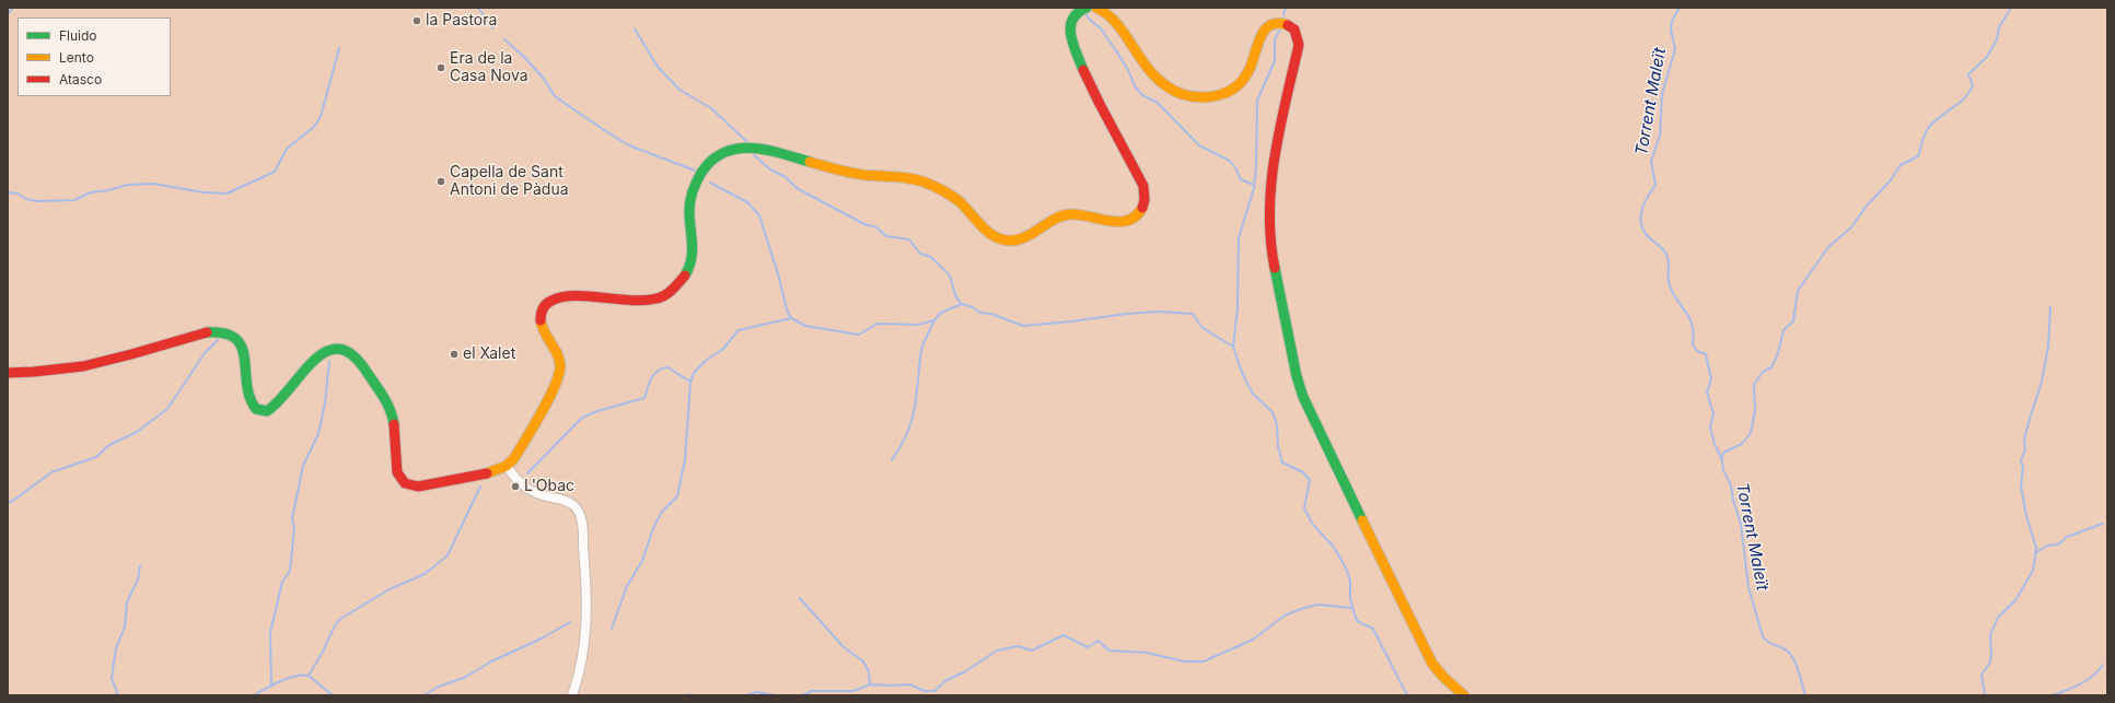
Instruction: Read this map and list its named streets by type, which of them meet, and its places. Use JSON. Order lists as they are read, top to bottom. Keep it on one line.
{"water":["Torrent Maleït"],"places":["la Pastora","Era de la Casa Nova","Capella de Sant Antoni de Pàdua","el Xalet","L'Obac"],"legend":["Fluido","Lento","Atasco"]}
